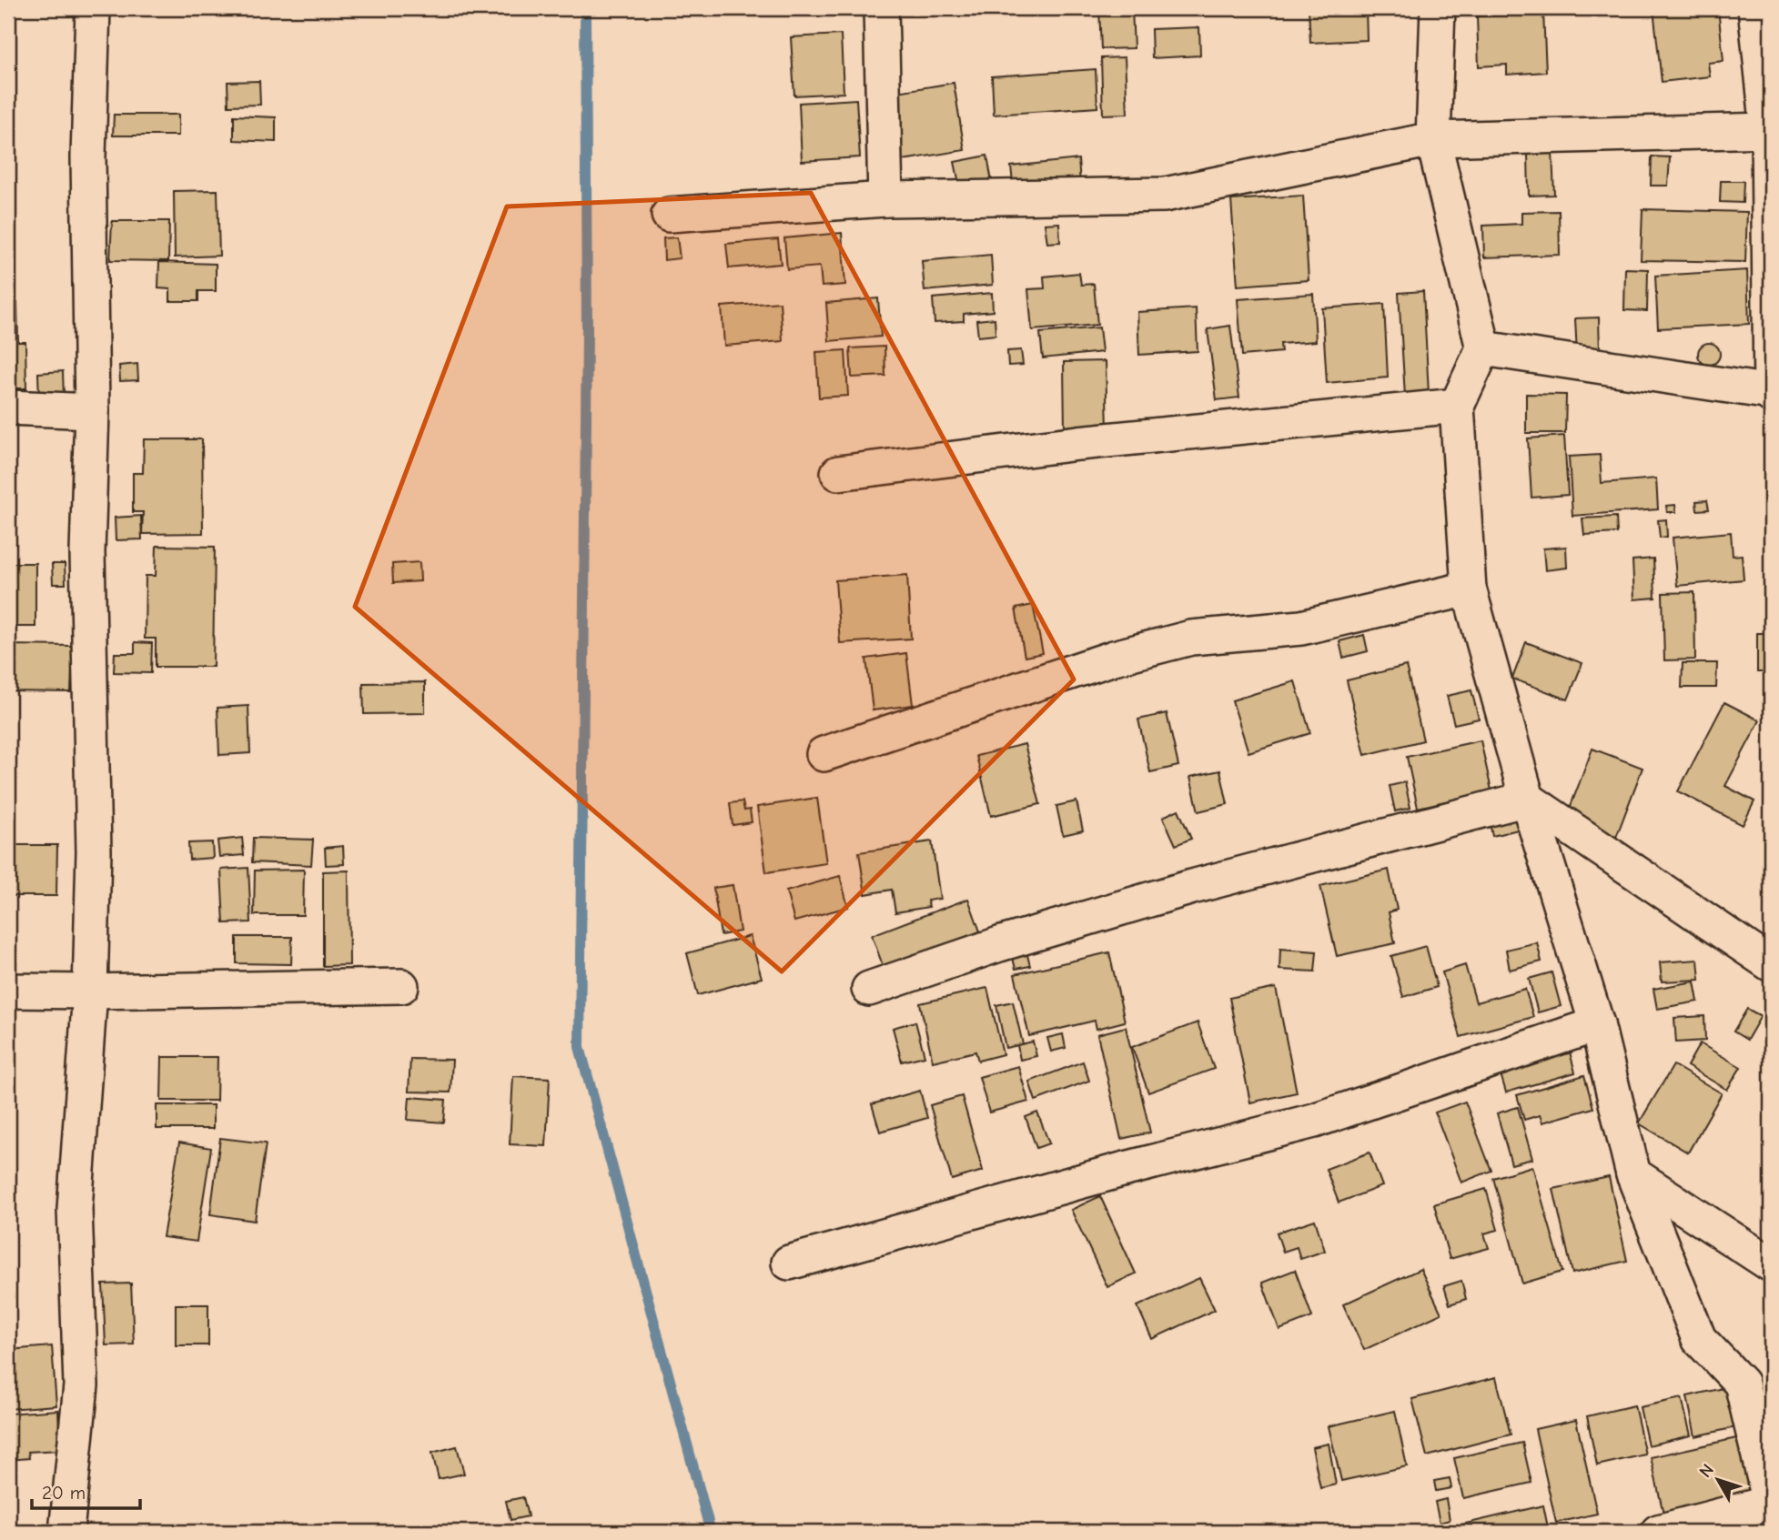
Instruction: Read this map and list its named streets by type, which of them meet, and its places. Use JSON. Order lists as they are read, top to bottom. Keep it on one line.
{"scale_bar":"20 m","north":"top left"}
